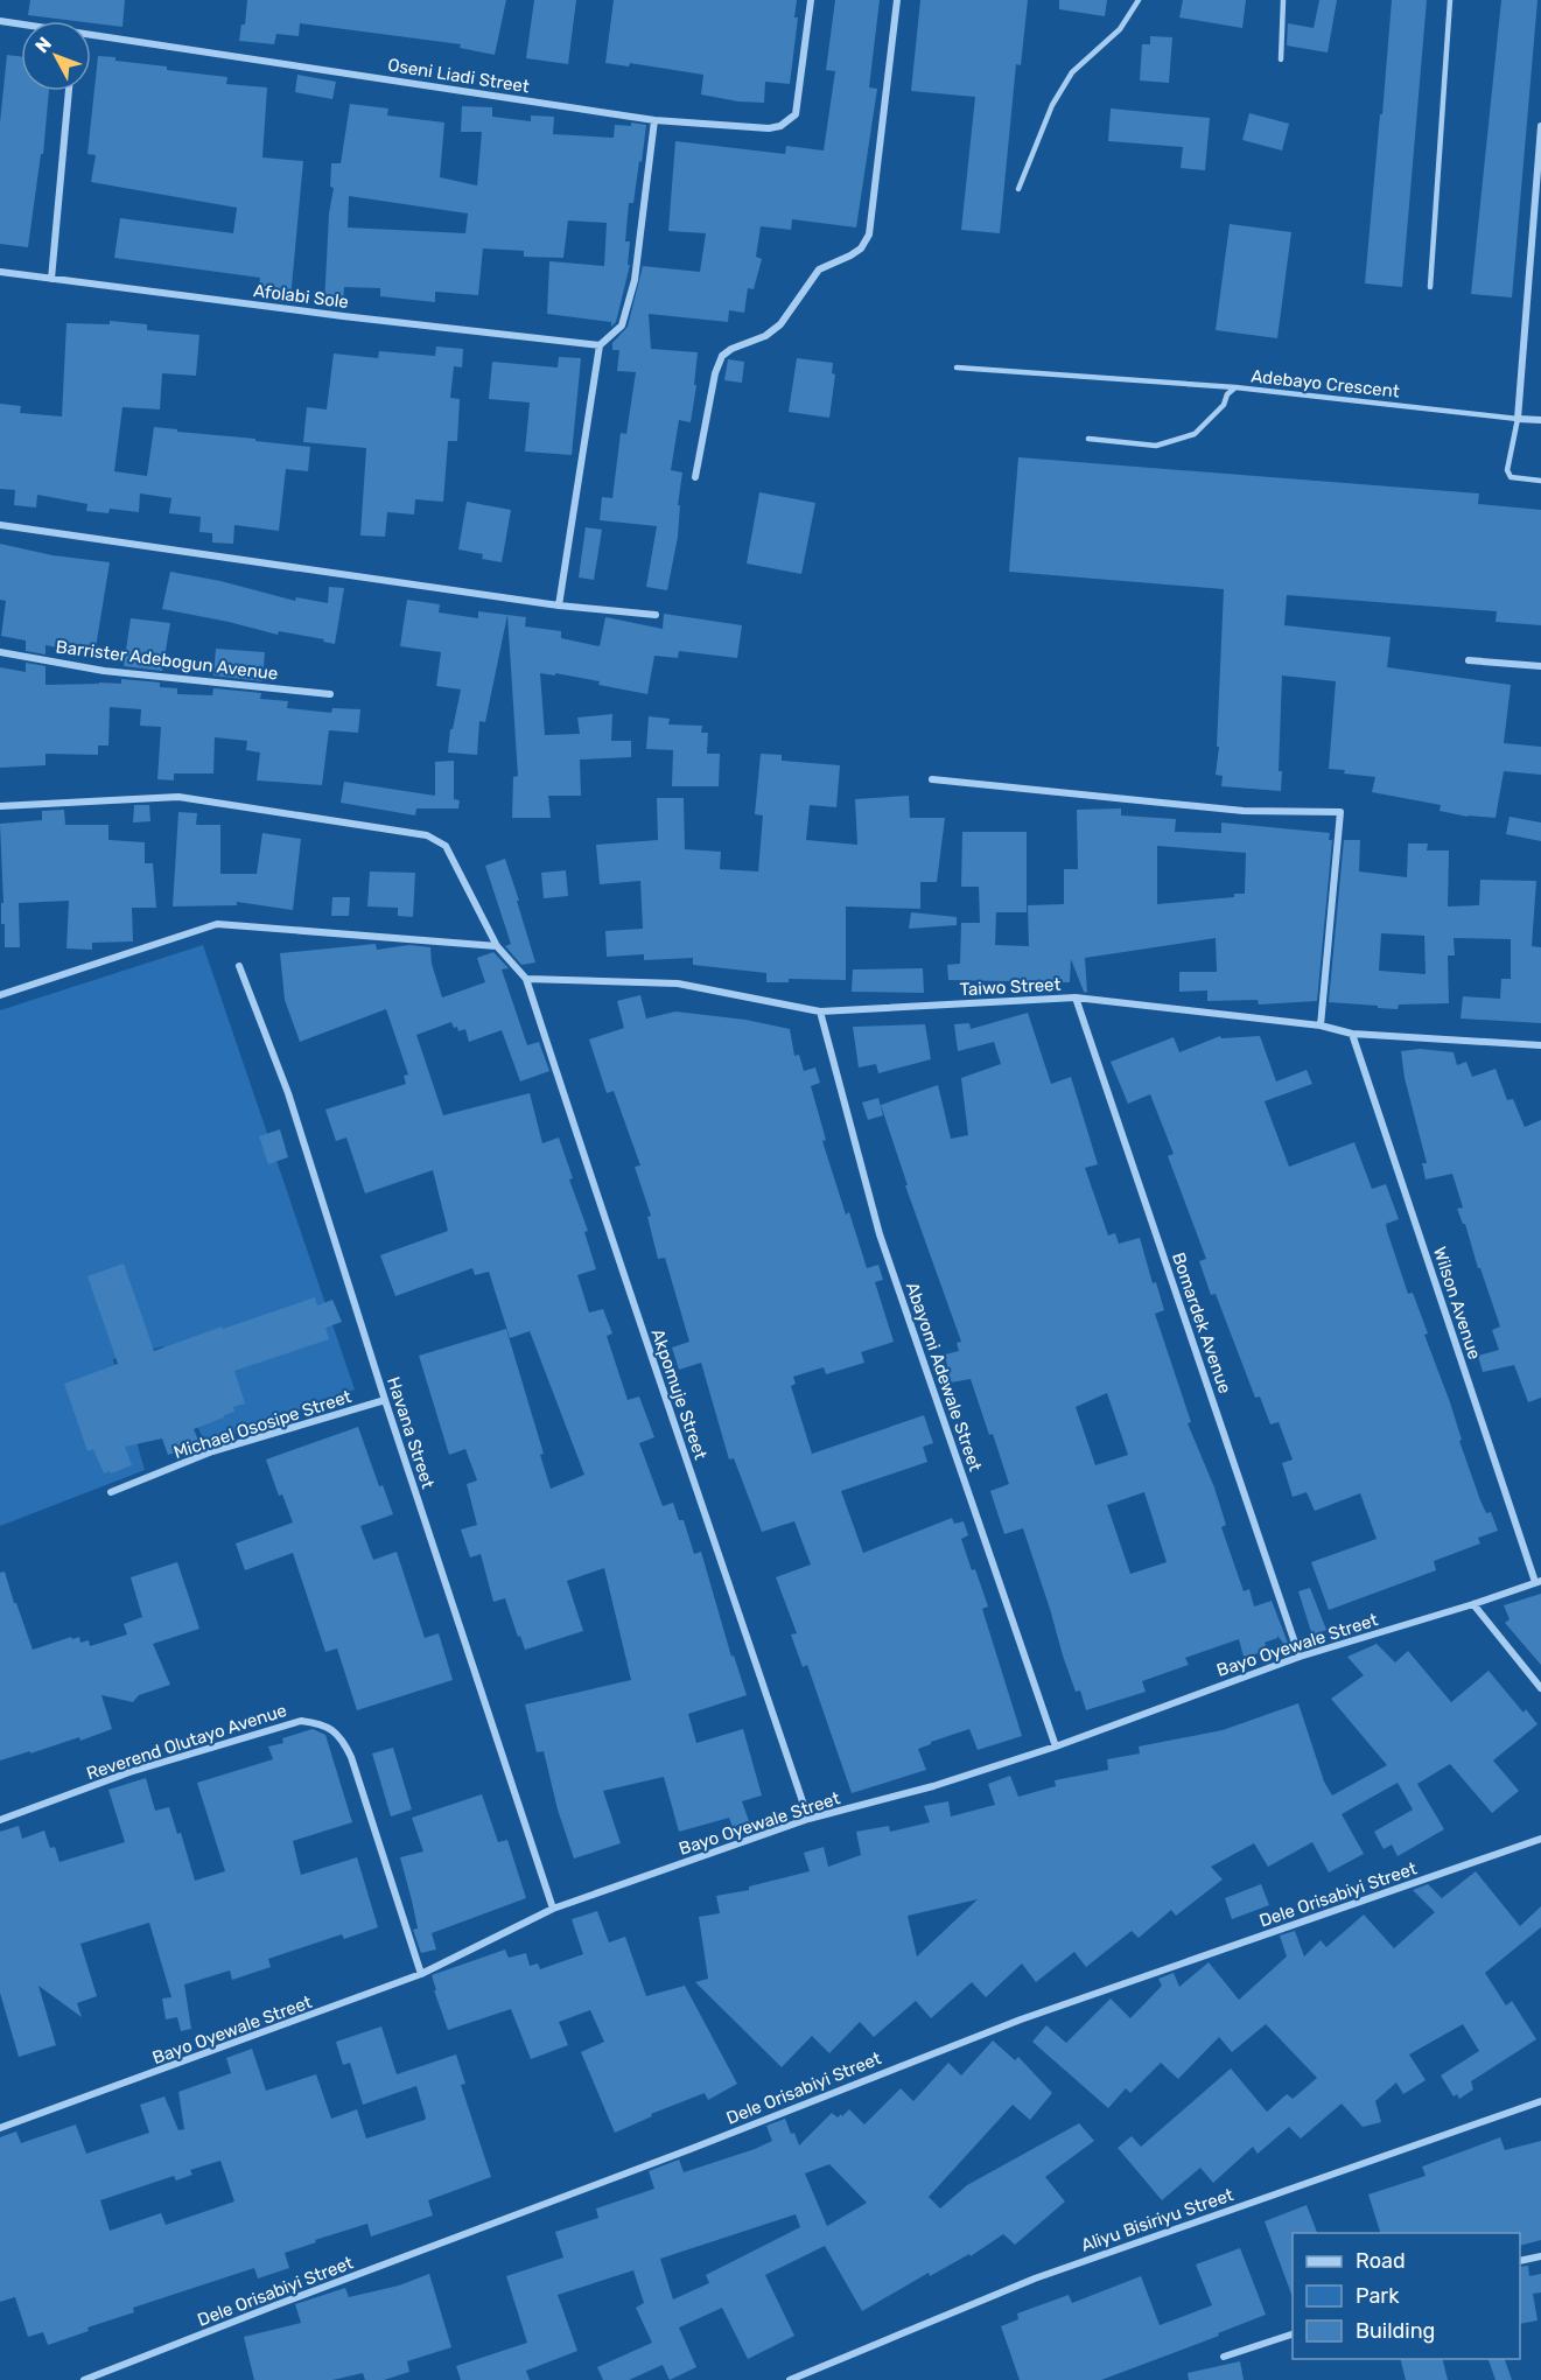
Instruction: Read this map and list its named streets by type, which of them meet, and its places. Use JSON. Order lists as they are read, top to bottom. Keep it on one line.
{"streets":{"street":["Oseni Liadi Street","Afolabi Sole","Adebayo Crescent","Barrister Adebogun Avenue","Taiwo Street","Wilson Avenue","Bomardek Avenue","Abayomi Adewale Street","Akpomuje Street","Michael Ososipe Street","Havana Street","Bayo Oyewale Street","Reverend Olutayo Avenue","Dele Orisabiyi Street","Aliyu Bisiriyu Street"]},"crossings":[["Taiwo Street","Wilson Avenue"],["Taiwo Street","Bomardek Avenue"],["Taiwo Street","Abayomi Adewale Street"],["Taiwo Street","Akpomuje Street"],["Wilson Avenue","Bayo Oyewale Street"],["Bomardek Avenue","Bayo Oyewale Street"],["Abayomi Adewale Street","Bayo Oyewale Street"],["Akpomuje Street","Bayo Oyewale Street"],["Michael Ososipe Street","Havana Street"],["Havana Street","Bayo Oyewale Street"],["Bayo Oyewale Street","Reverend Olutayo Avenue"]],"legend":["Road","Park","Building"],"north":"top left"}
